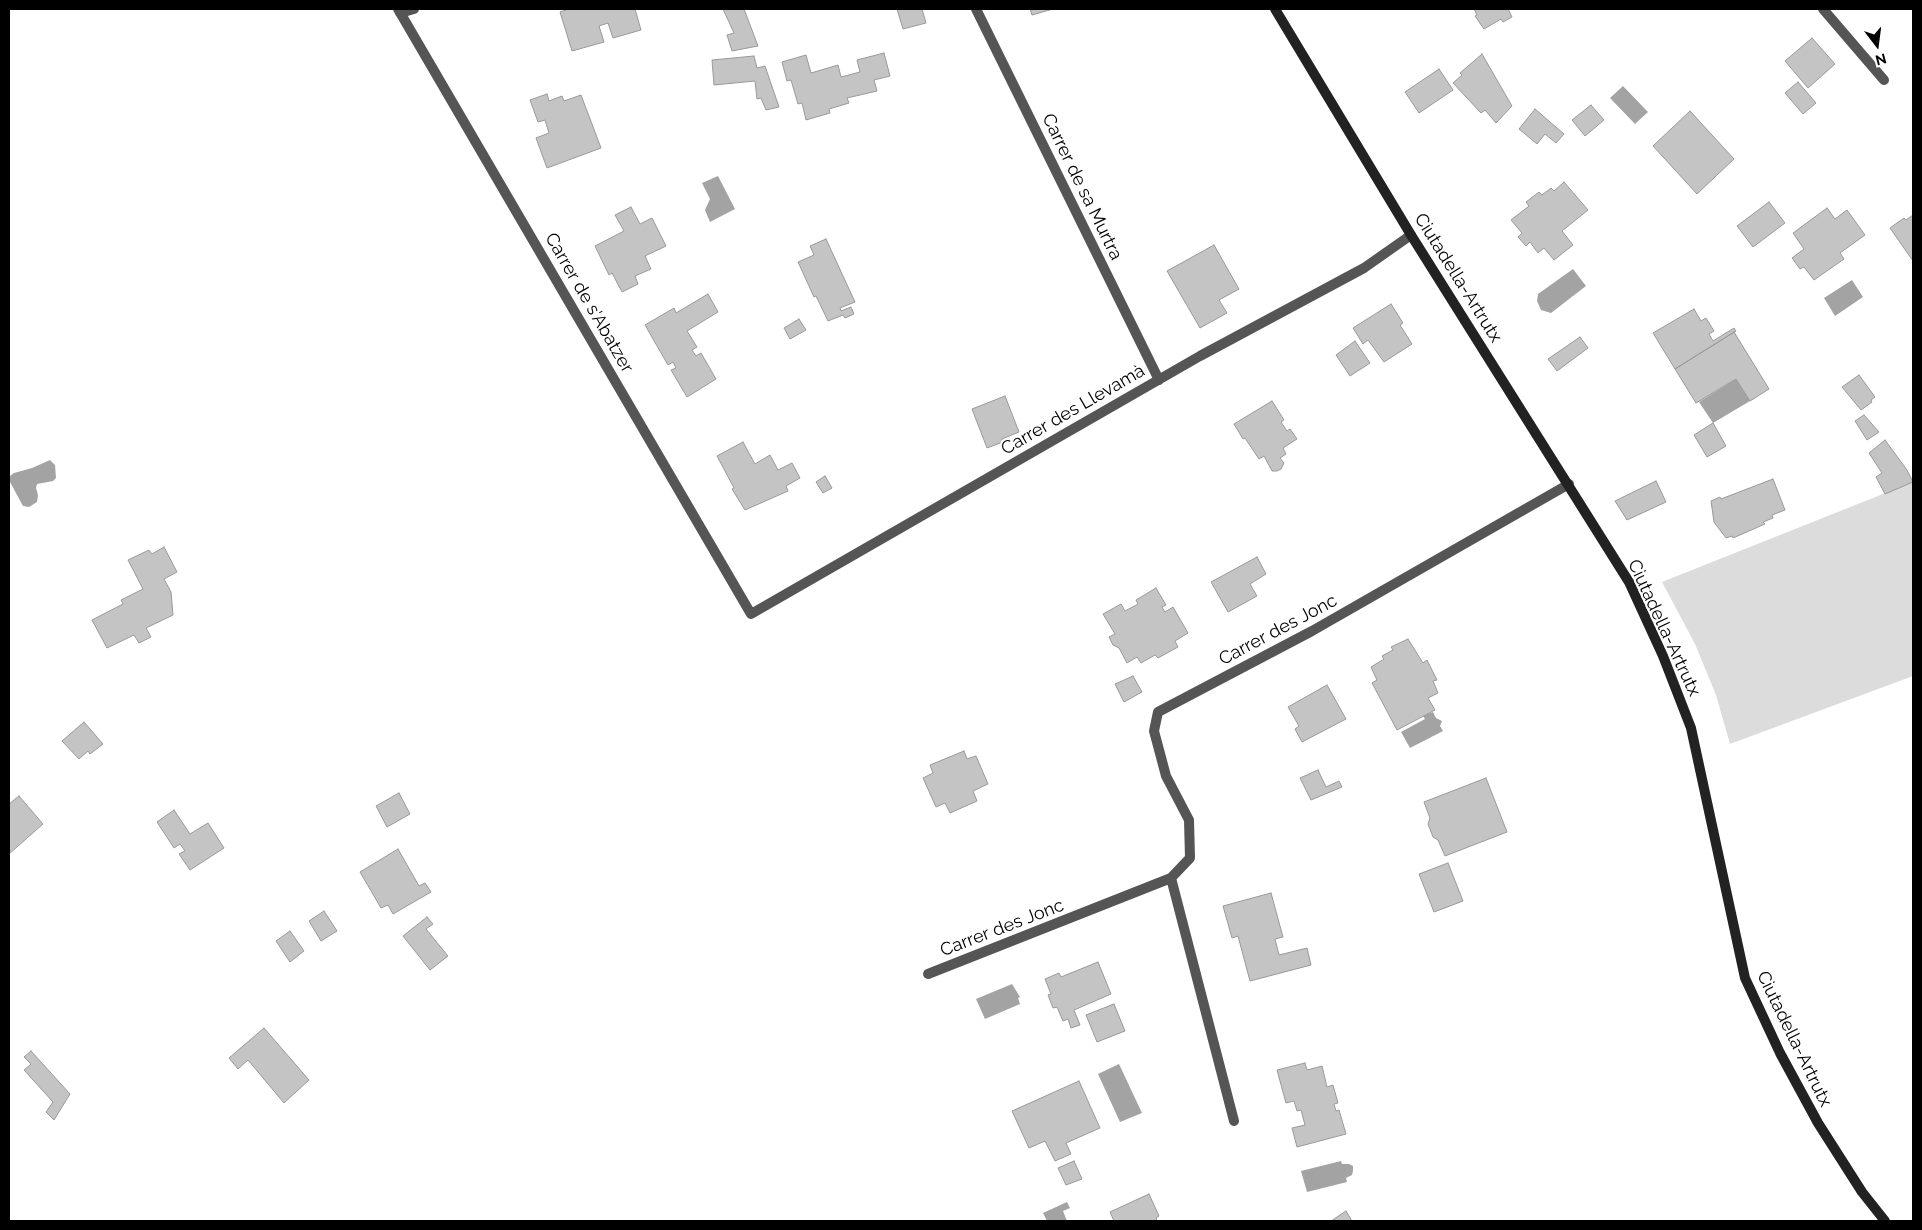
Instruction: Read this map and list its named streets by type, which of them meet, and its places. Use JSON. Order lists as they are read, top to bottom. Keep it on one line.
{"streets":{"main road":["Ciutadella-Artrutx"],"street":["Carrer de sa Murtra","Carrer de s'Abatzer","Carrer des Llevamà","Carrer des Jonc"]},"crossings":[["Carrer de sa Murtra","Carrer des Llevamà"],["Ciutadella-Artrutx","Carrer des Llevamà"],["Ciutadella-Artrutx","Carrer des Jonc"],["Carrer de s'Abatzer","Carrer des Llevamà"]],"north":"bottom"}
